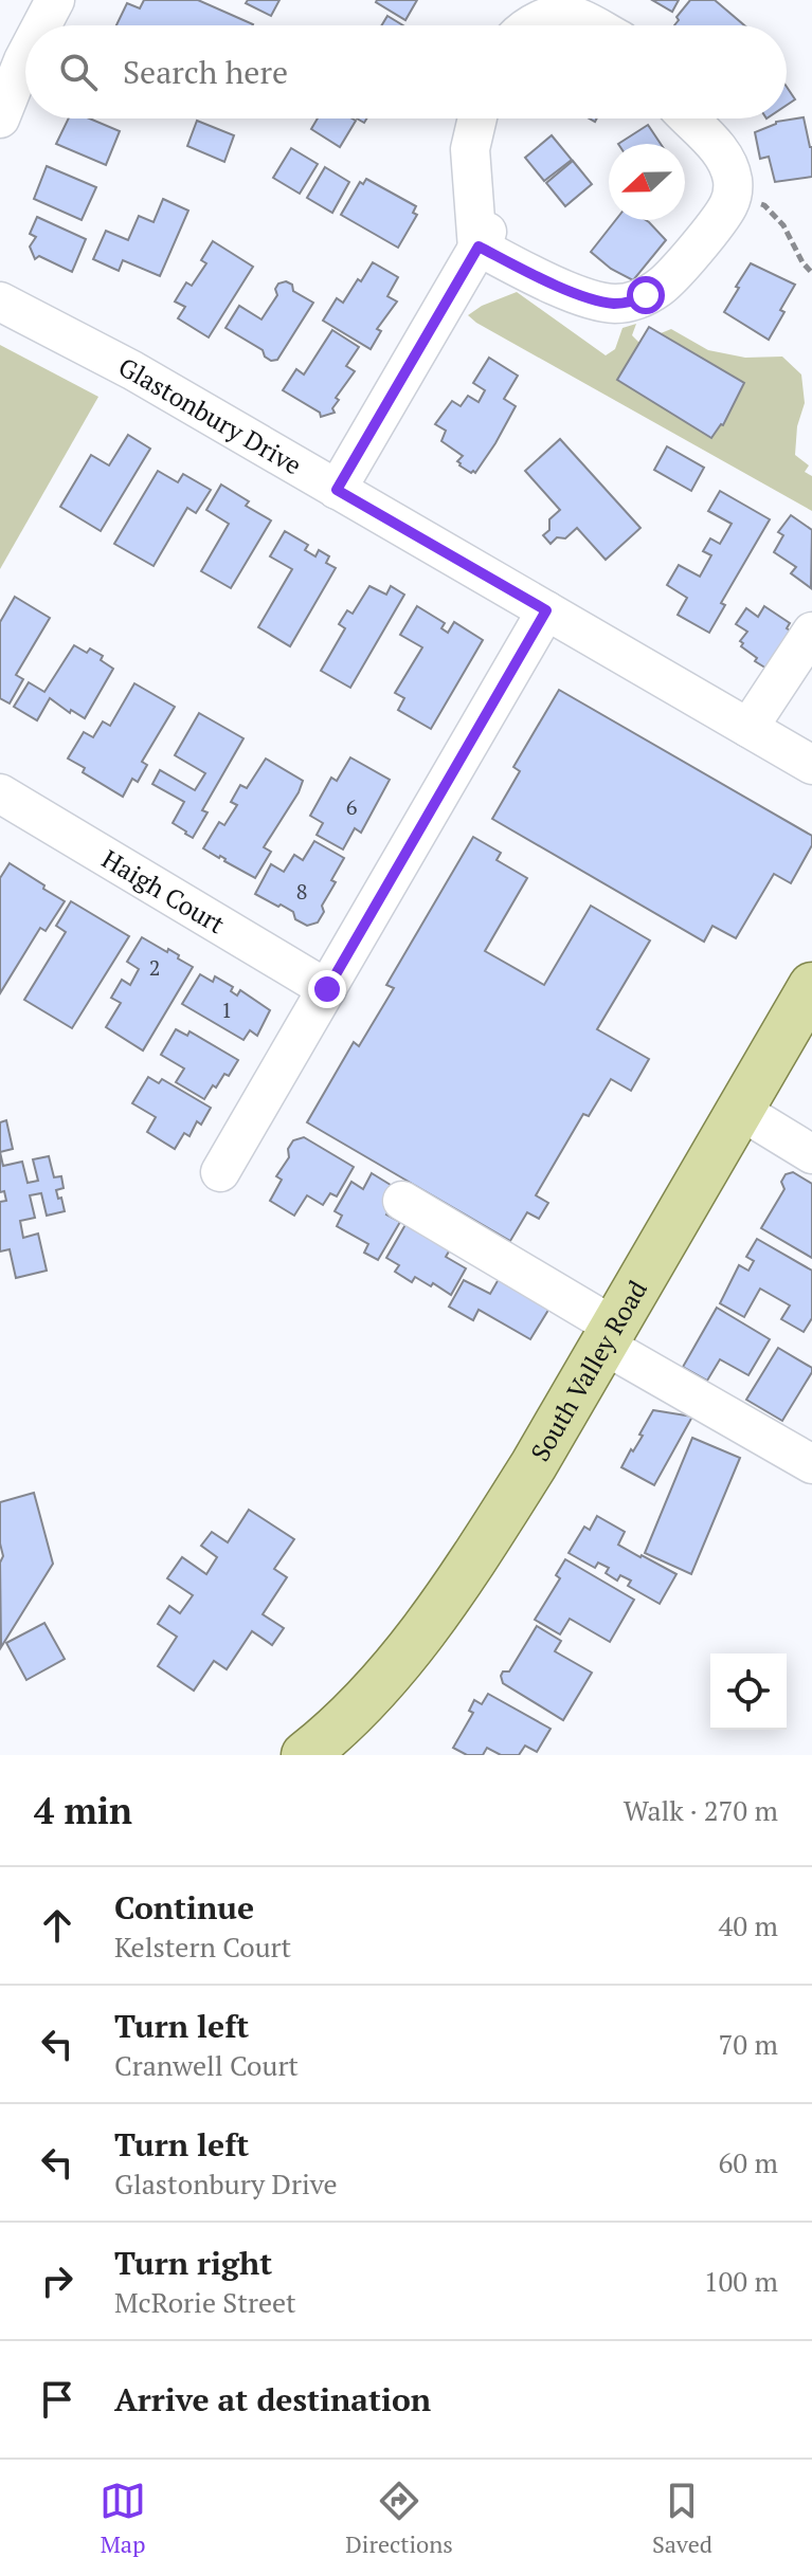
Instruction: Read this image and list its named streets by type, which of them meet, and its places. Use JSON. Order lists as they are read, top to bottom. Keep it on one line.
{"streets":{"main road":["South Valley Road"],"street":["Glastonbury Drive","Haigh Court"]},"house_numbers":["6","8","2","1"],"north":"left","page":{"search":"Search here","heading":["4 min","Walk · 270 m"],"list":[["Continue","Kelstern Court","40 m"],["Turn left","Cranwell Court","70 m"],["Turn left","Glastonbury Drive","60 m"],["Turn right","McRorie Street","100 m"],"Arrive at destination"],"nav":["Map","Directions","Saved"]}}
